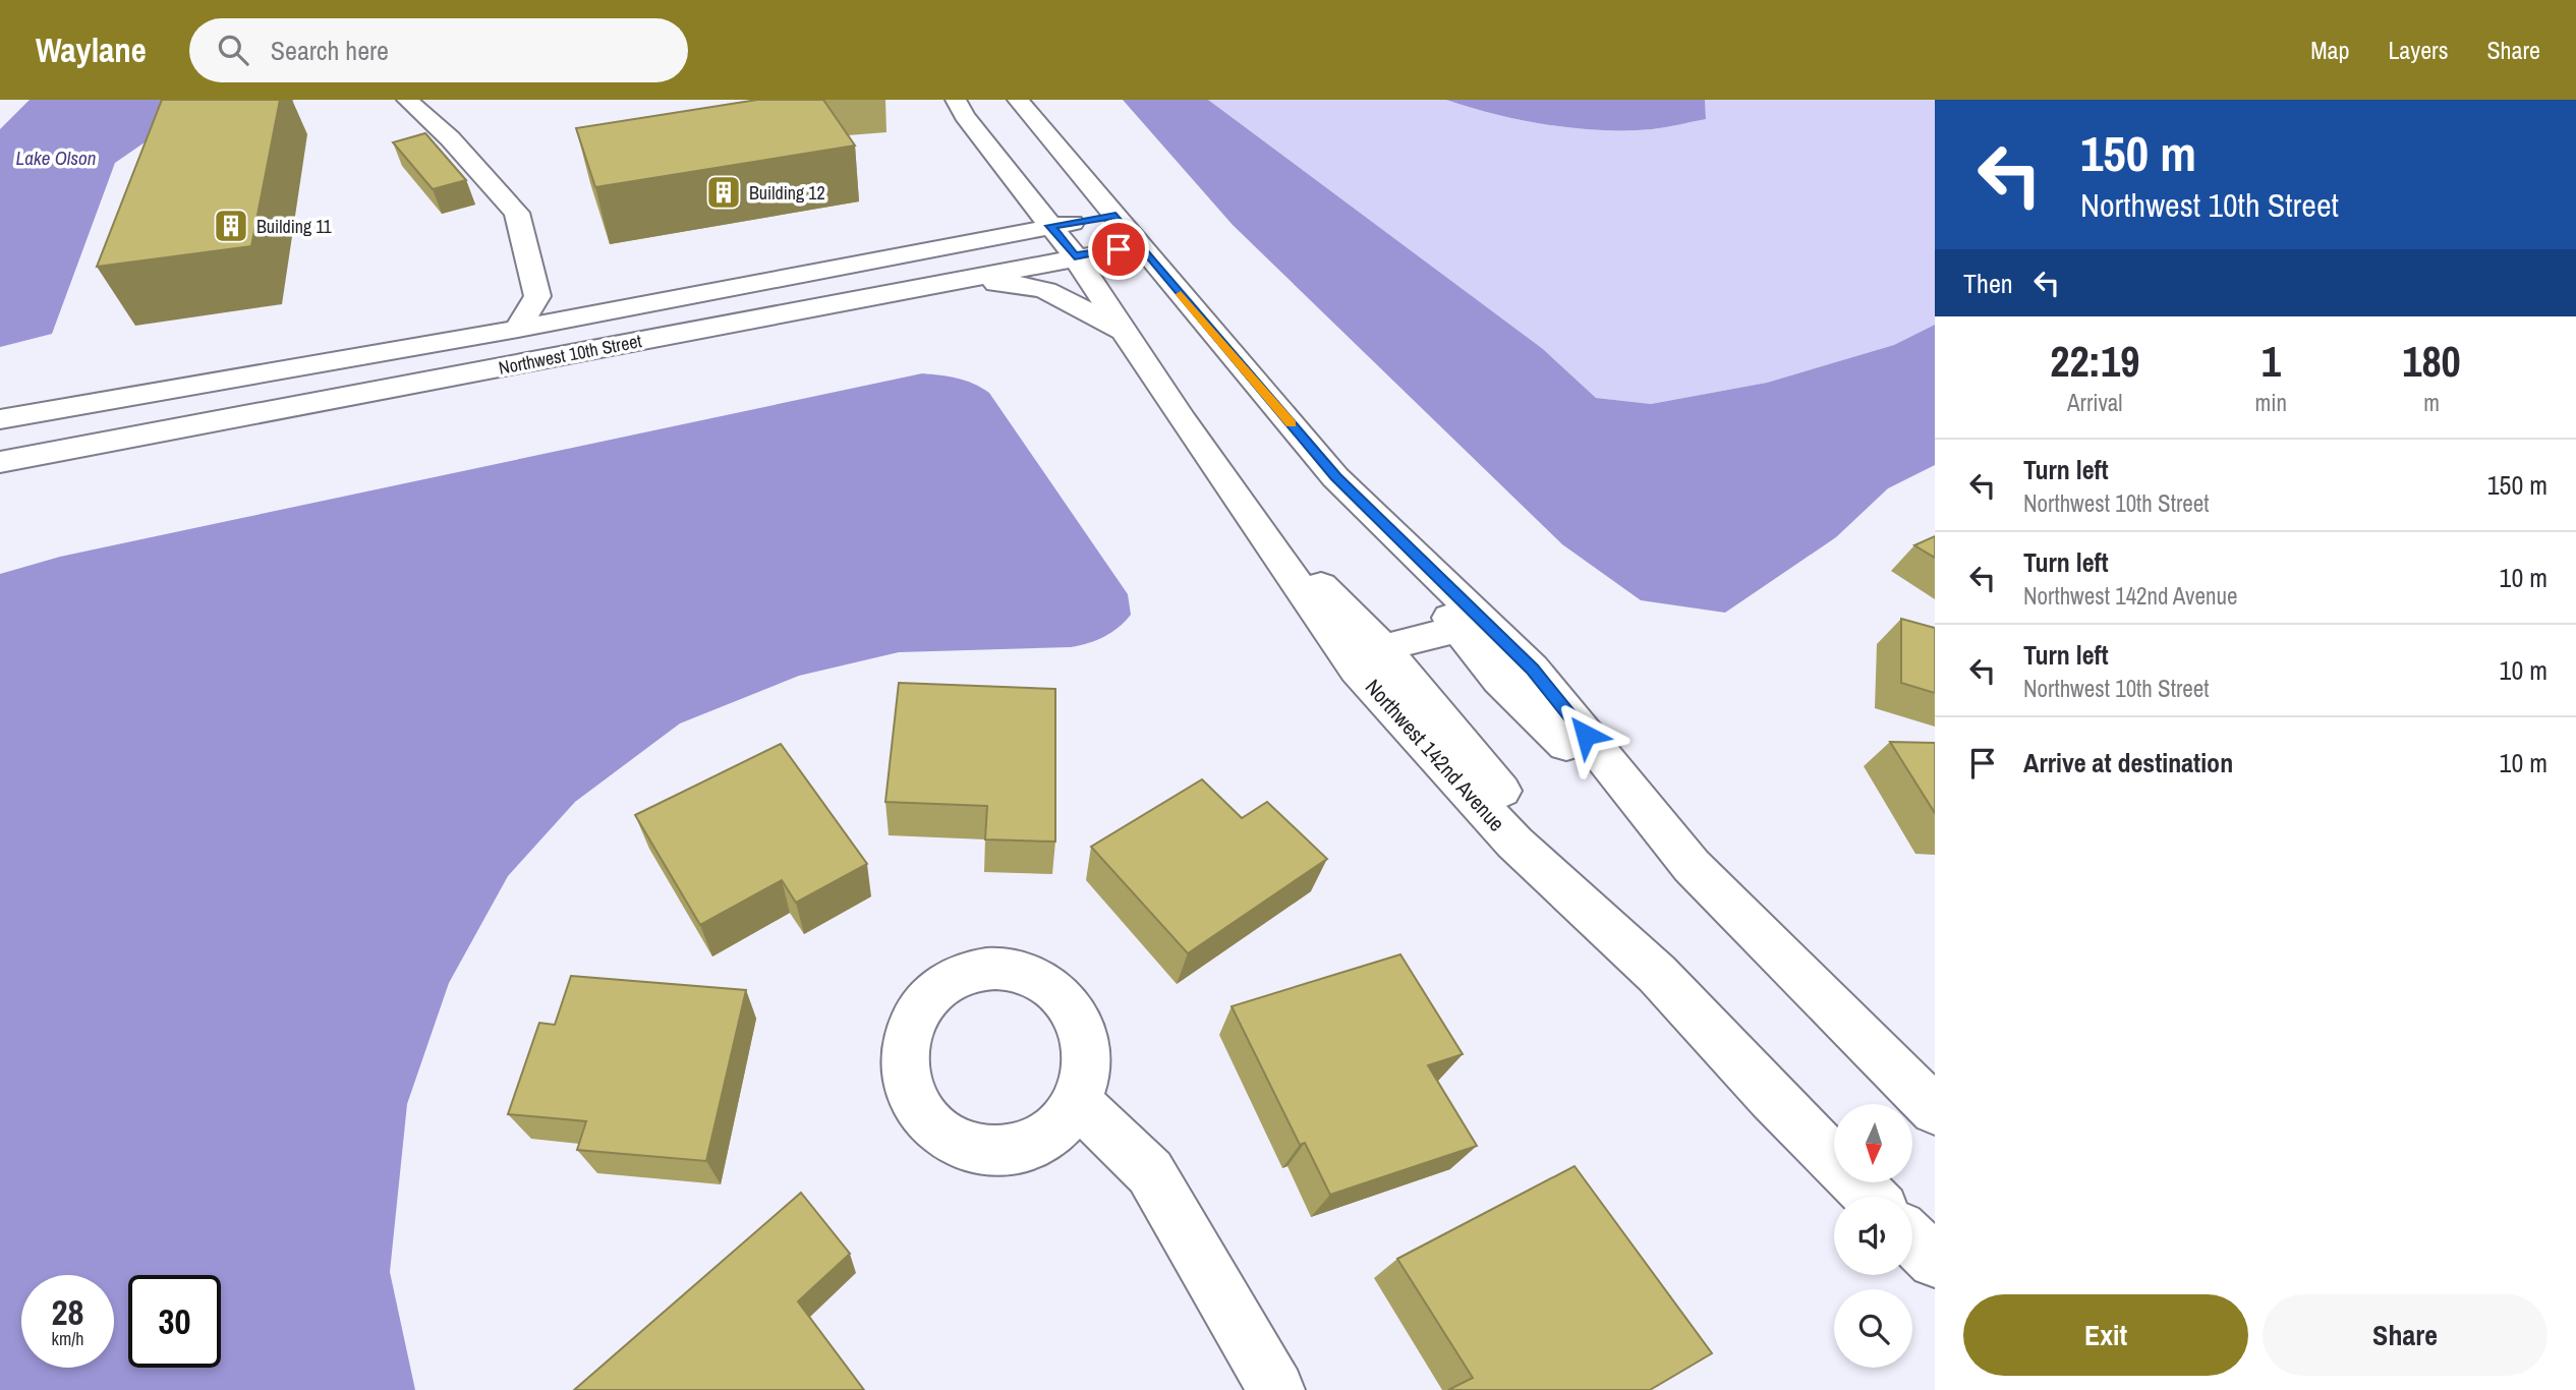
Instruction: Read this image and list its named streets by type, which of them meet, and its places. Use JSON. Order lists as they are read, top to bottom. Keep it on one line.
{"streets":{"street":["Northwest 10th Street","Northwest 142nd Avenue"]},"crossings":[["Northwest 10th Street","Northwest 142nd Avenue"]],"water":["Lake Olson"],"places":{"building":["Building 12","Building 11"]},"north":"bottom","page":{"header":"Waylane","search":"Search here","nav":["Map","Layers","Share"],"turn":["150 m","Northwest 10th Street"],"then":"Then","eta":["22:19","Arrival","1","min","180","m"],"list":[{"name":"Turn left","note":"Northwest 10th Street","value":"150 m"},{"name":"Turn left","note":"Northwest 142nd Avenue","value":"10 m"},{"name":"Turn left","note":"Northwest 10th Street","value":"10 m"},{"name":"Arrive at destination","value":"10 m"}],"speed":"28 km/h","limit":"30","buttons":["Exit","Share"]}}
